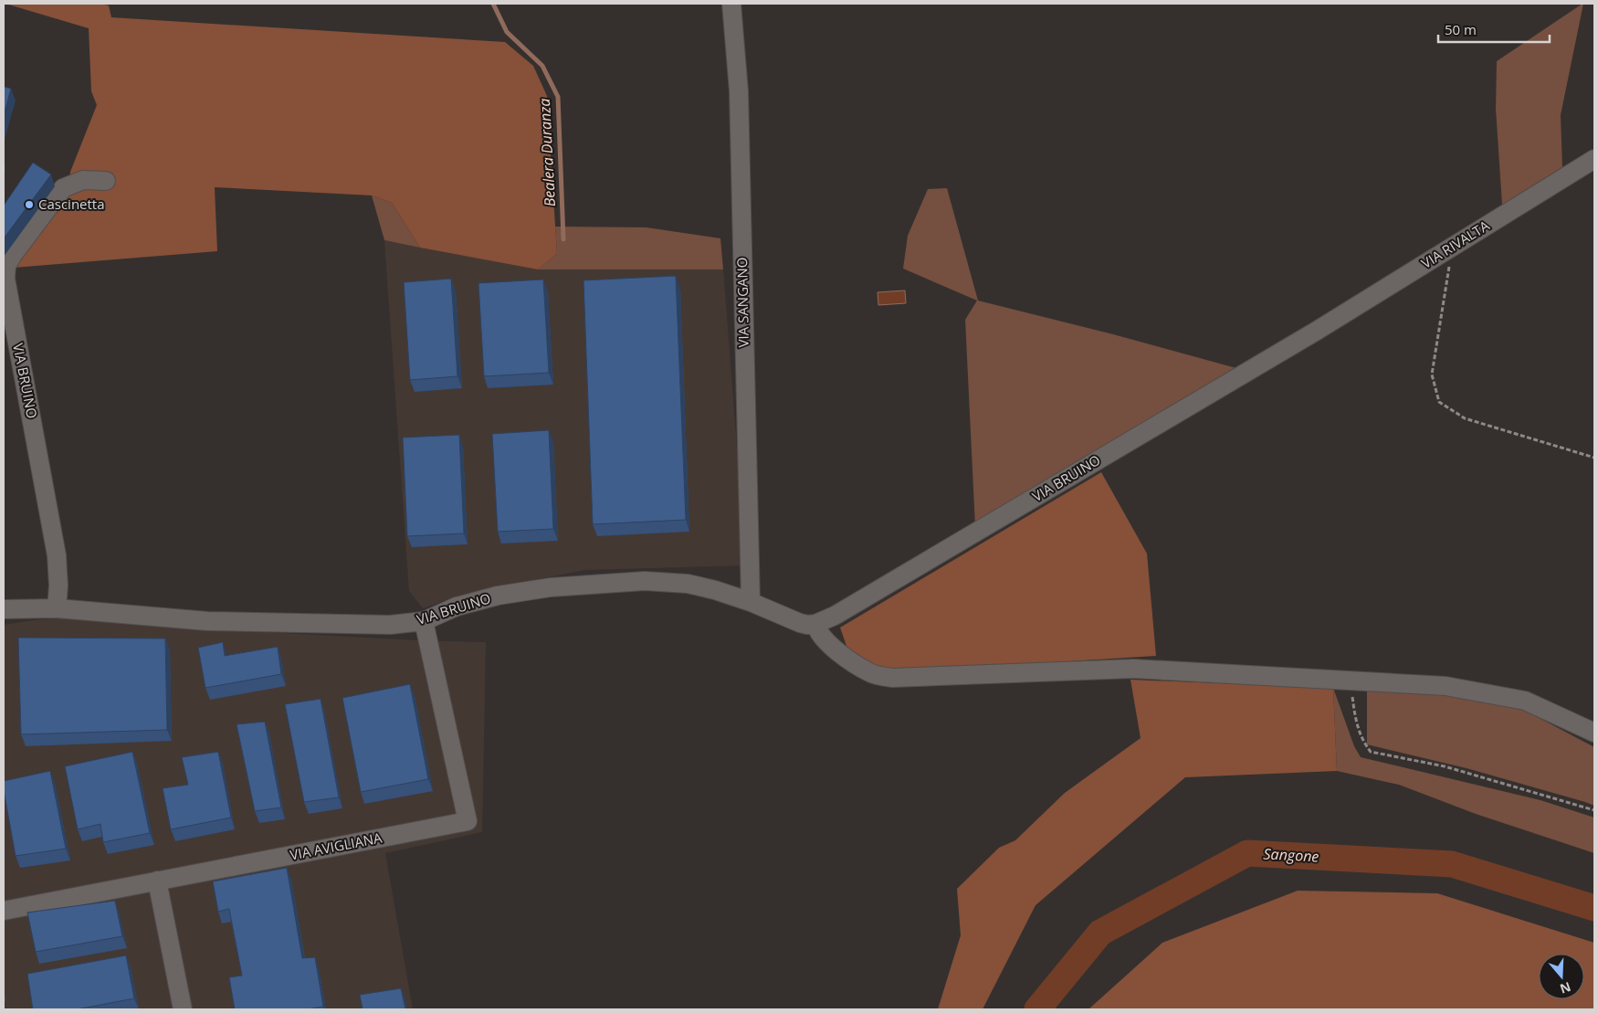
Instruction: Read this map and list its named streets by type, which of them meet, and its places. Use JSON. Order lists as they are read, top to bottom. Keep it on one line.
{"streets":{"street":["VIA RIVALTA","VIA SANGANO","VIA BRUINO","VIA AVIGLIANA"]},"crossings":[["VIA RIVALTA","VIA BRUINO"],["VIA SANGANO","VIA BRUINO"],["VIA BRUINO","VIA AVIGLIANA"]],"water":["Bealera Duranza","Sangone"],"places":["Cascinetta"],"scale_bar":"50 m","north":"bottom"}
